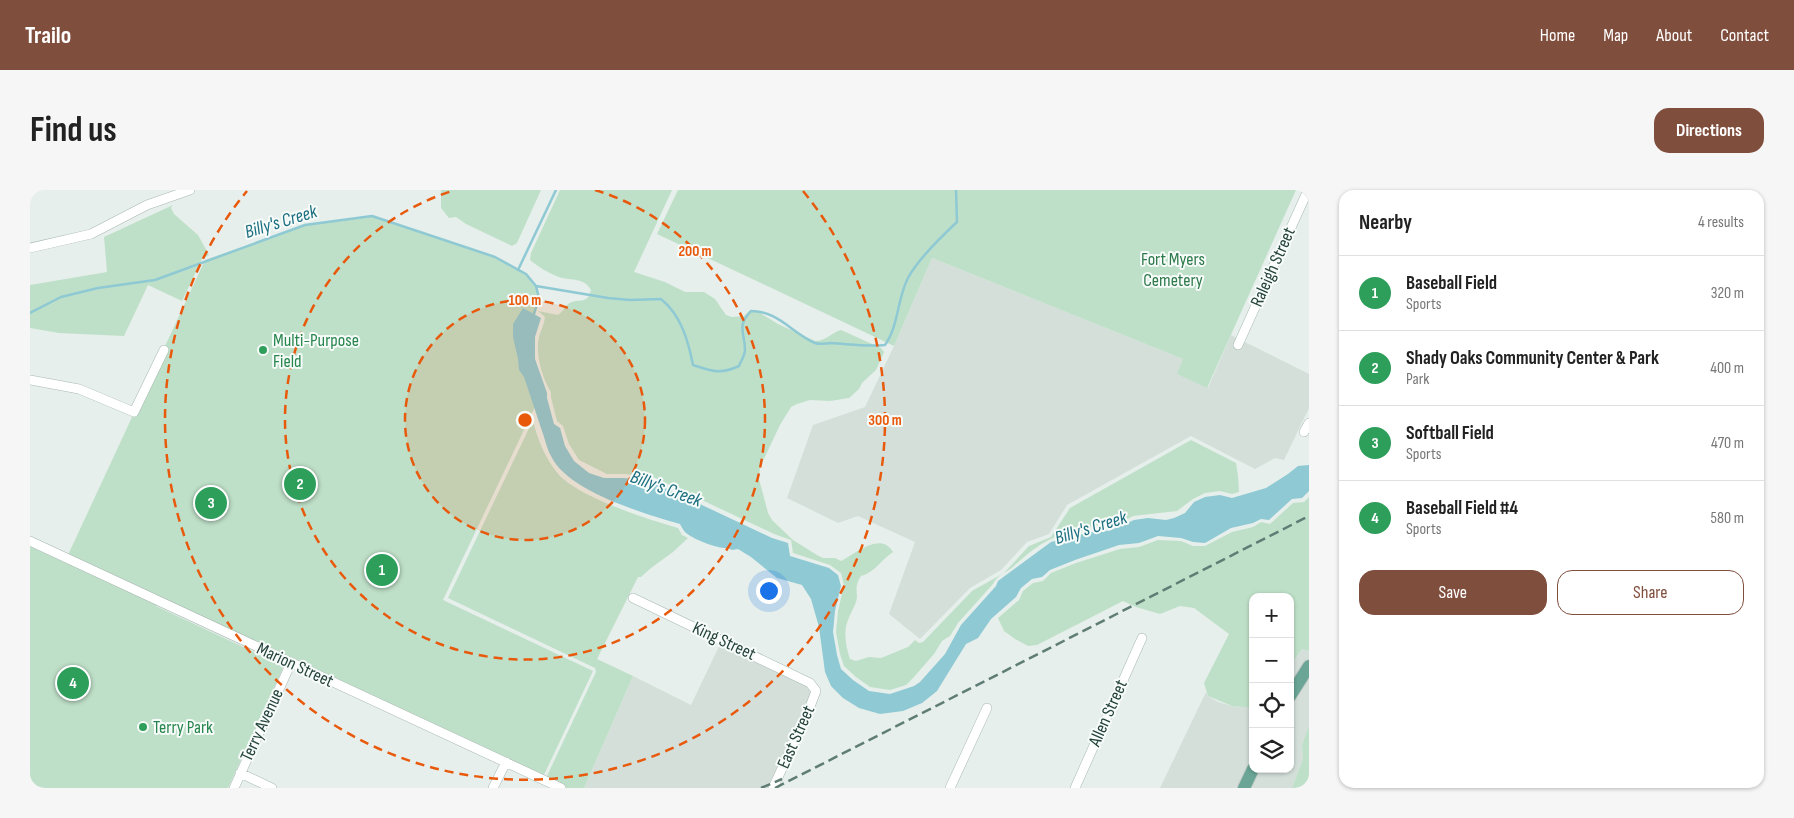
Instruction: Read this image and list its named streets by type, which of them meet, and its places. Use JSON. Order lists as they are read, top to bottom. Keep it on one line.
{"streets":{"street":["Raleigh Street","King Street","Marion Street","Allen Street","Terry Avenue","East Street"]},"crossings":[["King Street","East Street"],["Marion Street","Terry Avenue"]],"water":["Billy's Creek"],"parks":["Fort Myers Cemetery"],"places":["Multi-Purpose Field","Terry Park"],"page":{"header":"Trailo","nav":["Home","Map","About","Contact"],"buttons":["Directions",["Save","Share"]],"title":"Find us","heading":["Nearby","4 results"],"list":[{"mark":"1","name":"Baseball Field","note":"Sports","value":"320 m"},{"mark":"2","name":"Shady Oaks Community Center & Park","note":"Park","value":"400 m"},{"mark":"3","name":"Softball Field","note":"Sports","value":"470 m"},{"mark":"4","name":"Baseball Field #4","note":"Sports","value":"580 m"}],"pins":["2","3","1","4"],"map_buttons":["+","−"]},"rings":["200 m","100 m","300 m"]}
